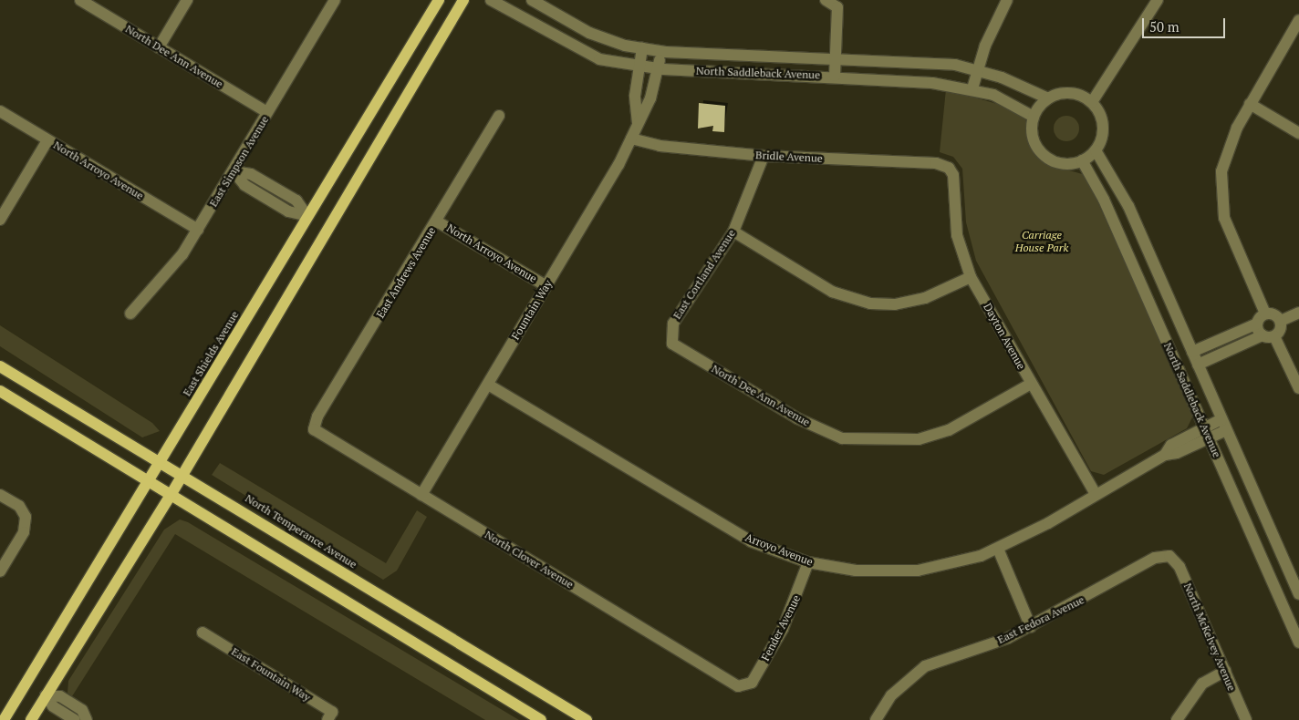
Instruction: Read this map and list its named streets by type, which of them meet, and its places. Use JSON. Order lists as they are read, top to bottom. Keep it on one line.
{"streets":{"main road":["East Shields Avenue","North Temperance Avenue"],"street":["North Dee Ann Avenue","North Saddleback Avenue","Bridle Avenue","East Simpson Avenue","North Arroyo Avenue","East Andrews Avenue","East Cortland Avenue","Fountain Way","Dayton Avenue","Arroyo Avenue","North Clover Avenue","East Fedora Avenue","Fender Avenue","North McKelvey Avenue","East Fountain Way"]},"crossings":[["North Dee Ann Avenue","East Simpson Avenue"],["North Dee Ann Avenue","East Cortland Avenue"],["North Dee Ann Avenue","Dayton Avenue"],["North Saddleback Avenue","Fountain Way"],["North Saddleback Avenue","Arroyo Avenue"],["Bridle Avenue","East Cortland Avenue"],["Bridle Avenue","Fountain Way"],["Bridle Avenue","Dayton Avenue"],["East Simpson Avenue","North Arroyo Avenue"],["North Arroyo Avenue","East Andrews Avenue"],["North Arroyo Avenue","Fountain Way"],["East Andrews Avenue","North Clover Avenue"],["Fountain Way","Arroyo Avenue"],["Fountain Way","North Clover Avenue"],["Dayton Avenue","Arroyo Avenue"],["East Shields Avenue","North Temperance Avenue"],["Arroyo Avenue","Fender Avenue"],["North Clover Avenue","Fender Avenue"],["East Fedora Avenue","North McKelvey Avenue"]],"parks":["Carriage House Park"],"scale_bar":"50 m"}
